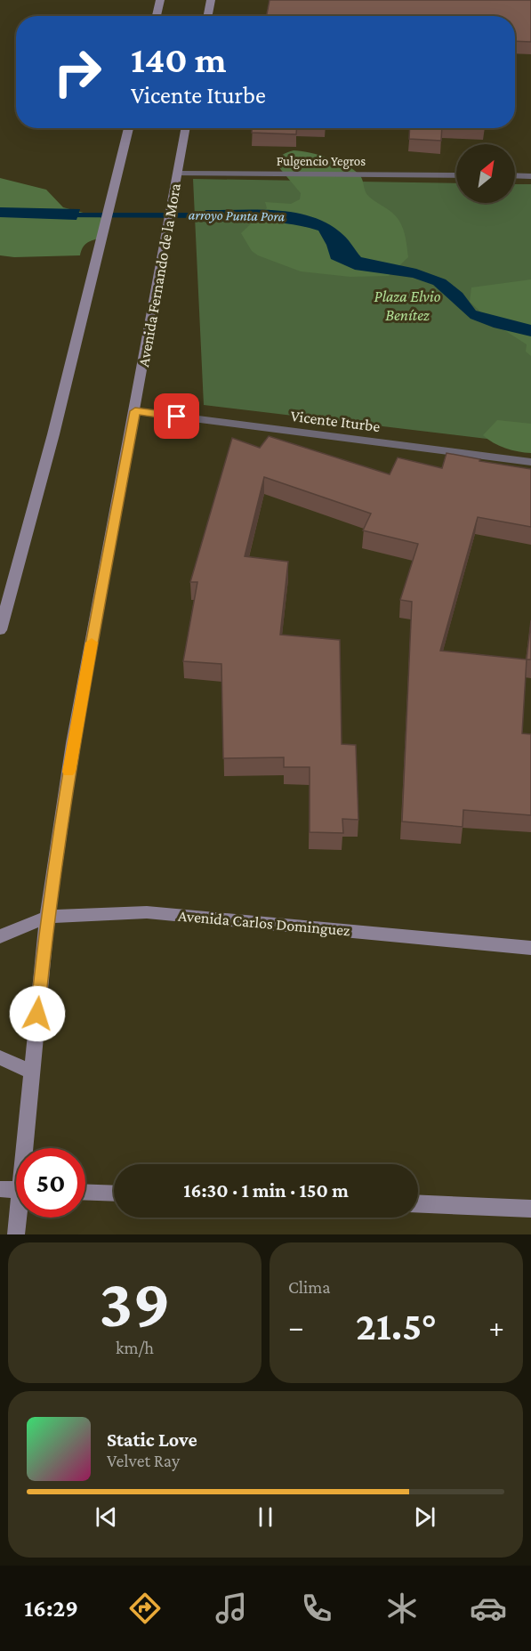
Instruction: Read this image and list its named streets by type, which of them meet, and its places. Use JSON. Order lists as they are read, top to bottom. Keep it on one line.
{"streets":{"main road":["Avenida Fernando de la Mora","Avenida Carlos Dominguez"],"street":["Fulgencio Yegros","Vicente Iturbe"]},"crossings":[["Fulgencio Yegros","Avenida Fernando de la Mora"],["Avenida Fernando de la Mora","Vicente Iturbe"],["Avenida Fernando de la Mora","Avenida Carlos Dominguez"]],"water":["arroyo Punta Pora"],"parks":["Plaza Elvio Benítez"],"north":"top right","page":{"turn":["140 m","Vicente Iturbe"],"limit":"50","trip":"16:30 · 1 min · 150 m","tile":[["39","km/h"],"Clima"],"heat":["−","21.5°","+"],"song":["Static Love","Velvet Ray"],"tabs":"16:29"}}
